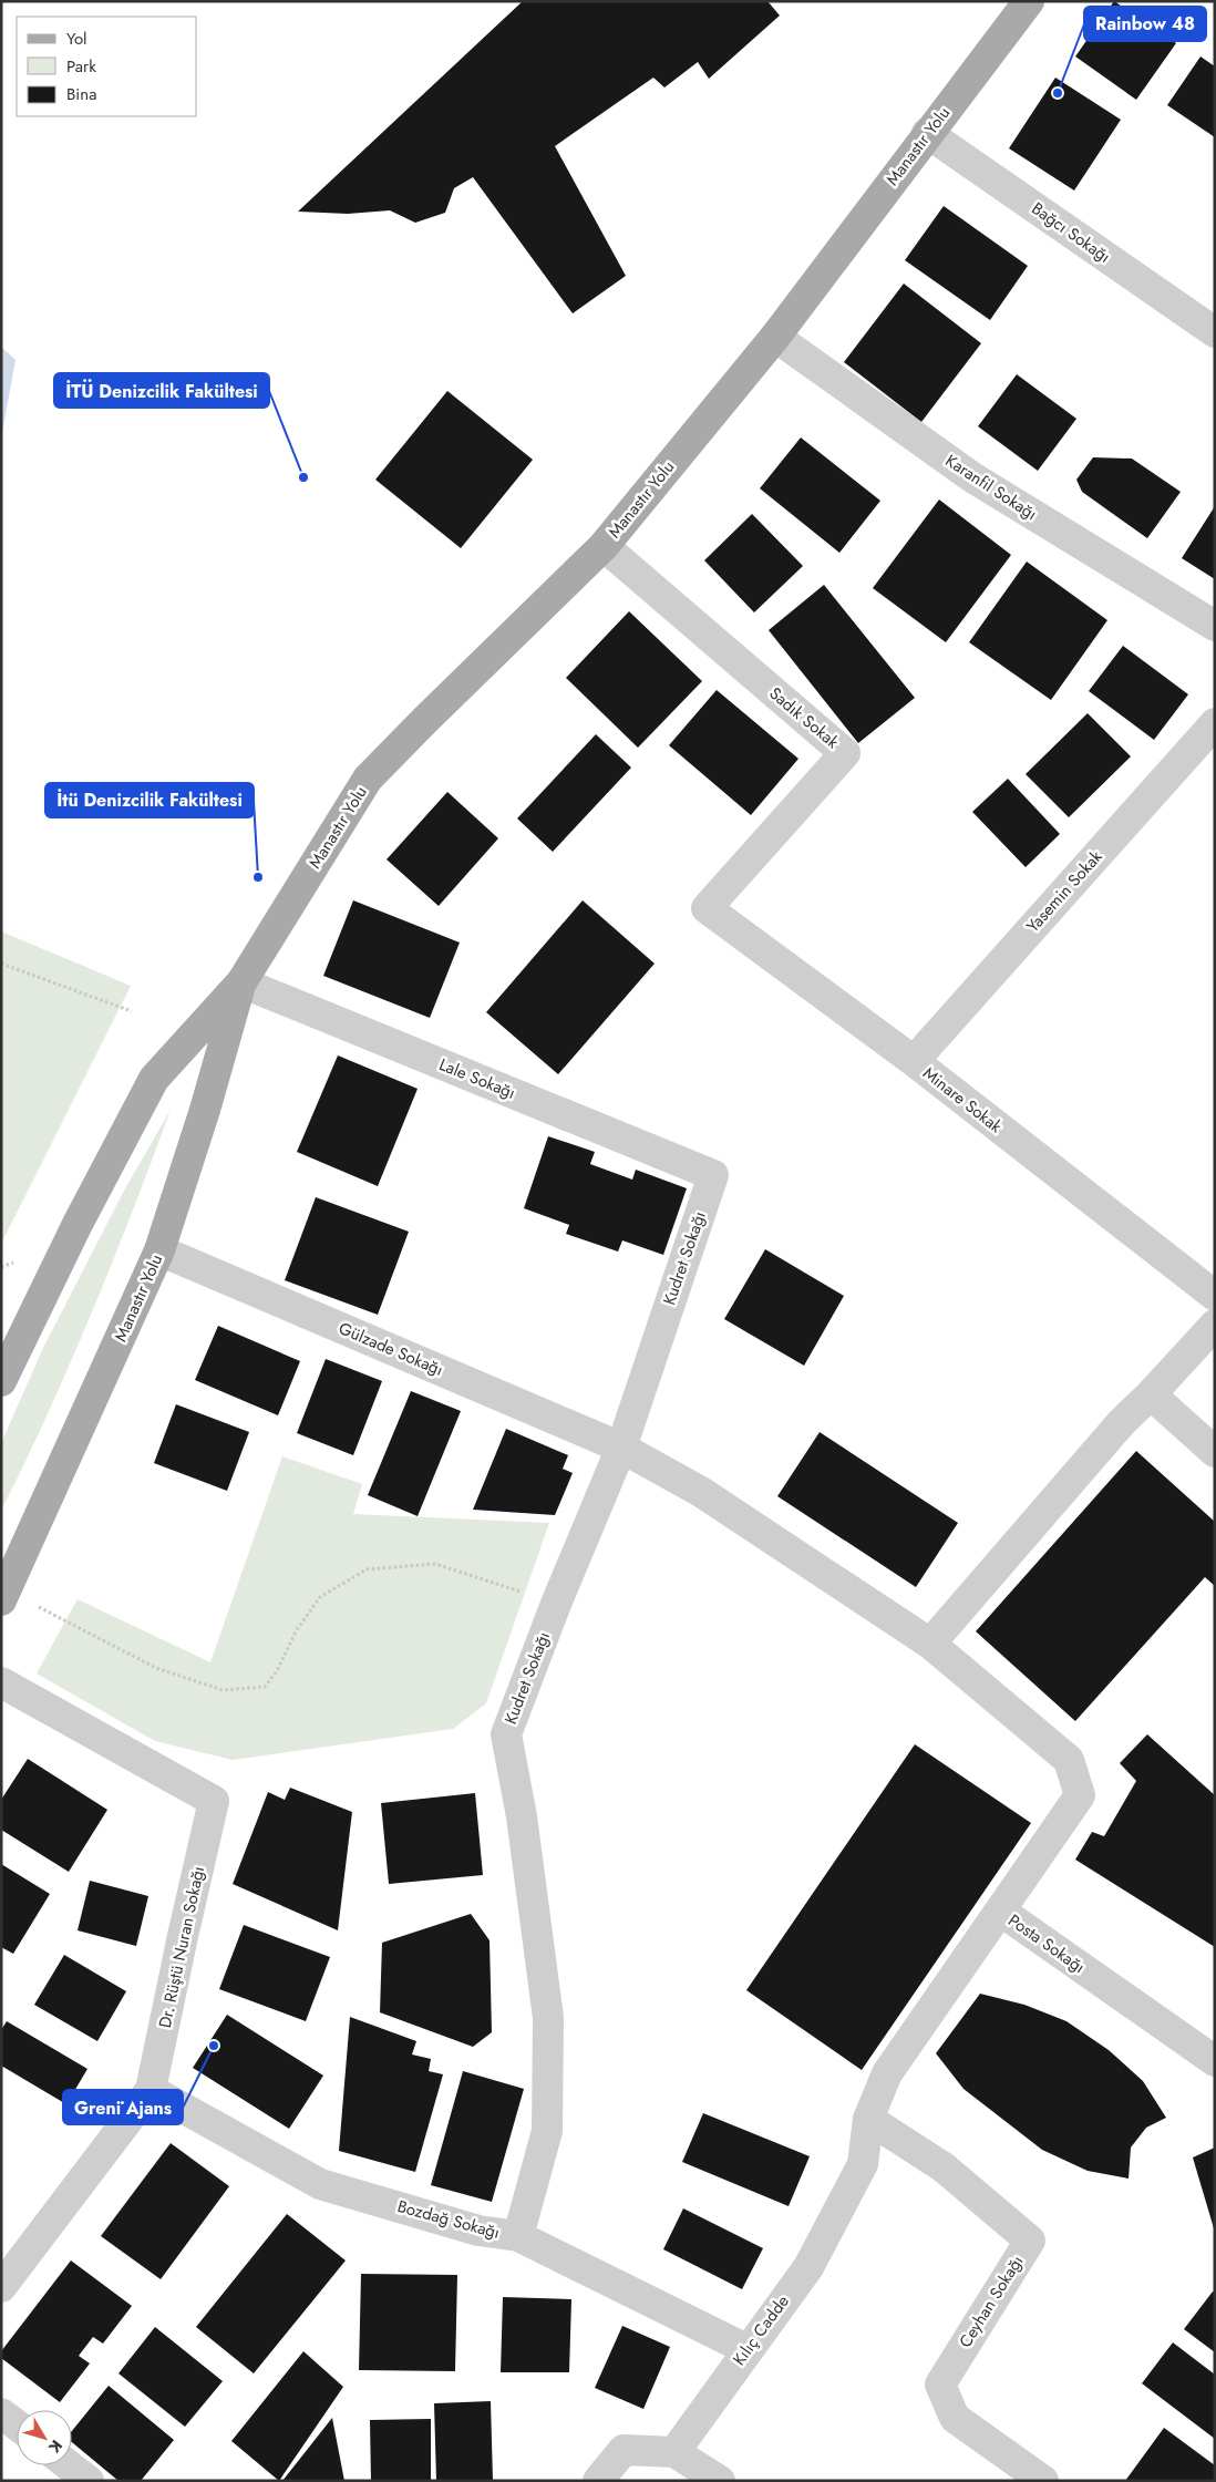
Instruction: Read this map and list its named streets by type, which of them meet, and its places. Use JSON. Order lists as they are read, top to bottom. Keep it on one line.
{"streets":{"main road":["Manastır Yolu"],"street":["Bağcı Sokağı","Karanfil Sokağı","Sadık Sokak","Yasemin Sokak","Lale Sokağı","Minare Sokak","Kudret Sokağı","Gülzade Sokağı","Posta Sokağı","Dr. Rüştü Nuran Sokağı","Bozdağ Sokağı","Ceyhan Sokağı","Kılıç Cadde"]},"crossings":[["Manastır Yolu","Bağcı Sokağı"],["Manastır Yolu","Karanfil Sokağı"],["Manastır Yolu","Sadık Sokak"],["Manastır Yolu","Lale Sokağı"],["Manastır Yolu","Gülzade Sokağı"],["Sadık Sokak","Minare Sokak"],["Yasemin Sokak","Minare Sokak"],["Lale Sokağı","Kudret Sokağı"],["Kudret Sokağı","Gülzade Sokağı"],["Kudret Sokağı","Bozdağ Sokağı"],["Gülzade Sokağı","Posta Sokağı"],["Posta Sokağı","Ceyhan Sokağı"],["Posta Sokağı","Kılıç Cadde"],["Dr. Rüştü Nuran Sokağı","Bozdağ Sokağı"],["Bozdağ Sokağı","Kılıç Cadde"],["Ceyhan Sokağı","Kılıç Cadde"]],"places":["Rainbow 48","İTÜ Denizcilik Fakültesi","İtü Denizcilik Fakültesi","Greni̇ Ajans"],"legend":["Yol","Park","Bina"],"north":"bottom right"}
